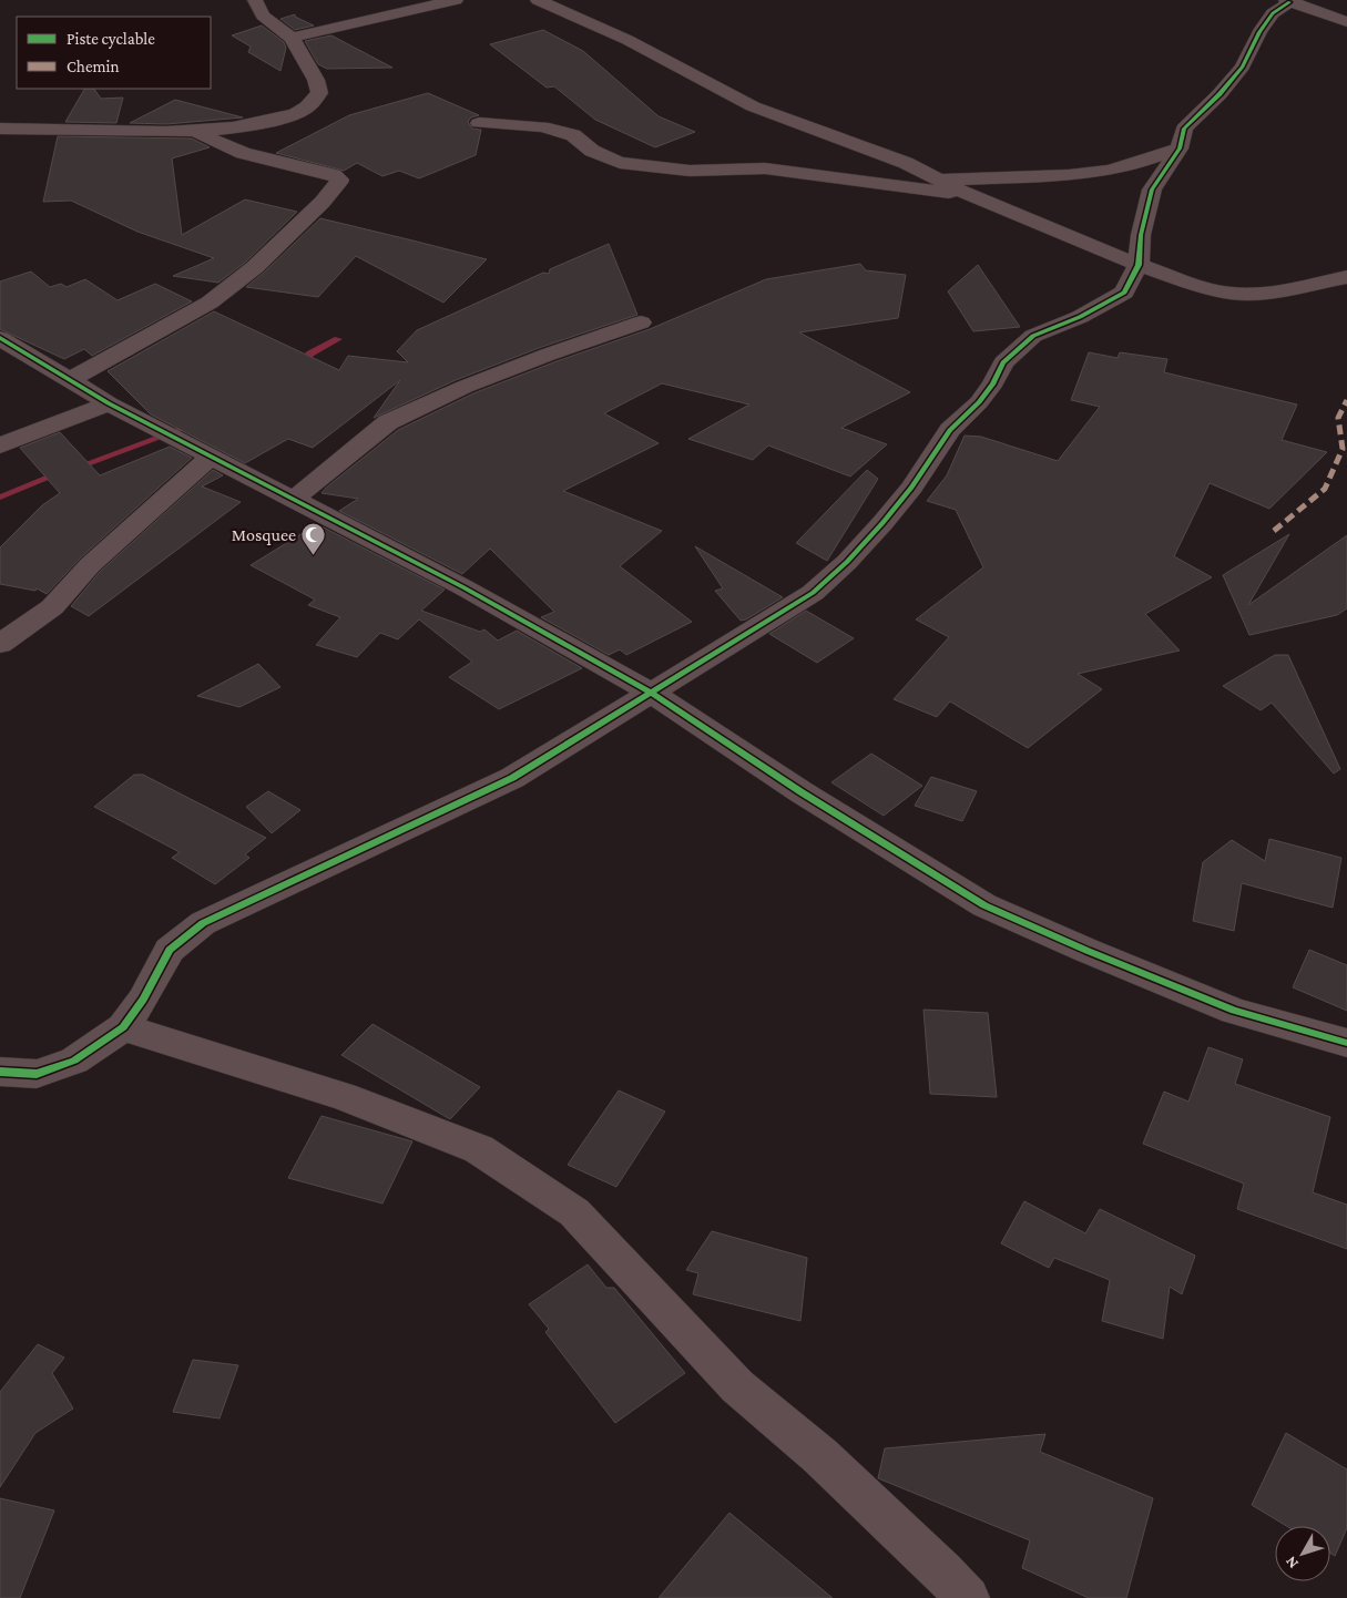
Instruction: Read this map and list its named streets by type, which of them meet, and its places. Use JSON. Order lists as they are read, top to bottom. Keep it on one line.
{"places":{"mosque":["Mosquee"]},"legend":["Piste cyclable","Chemin"],"north":"bottom left"}
